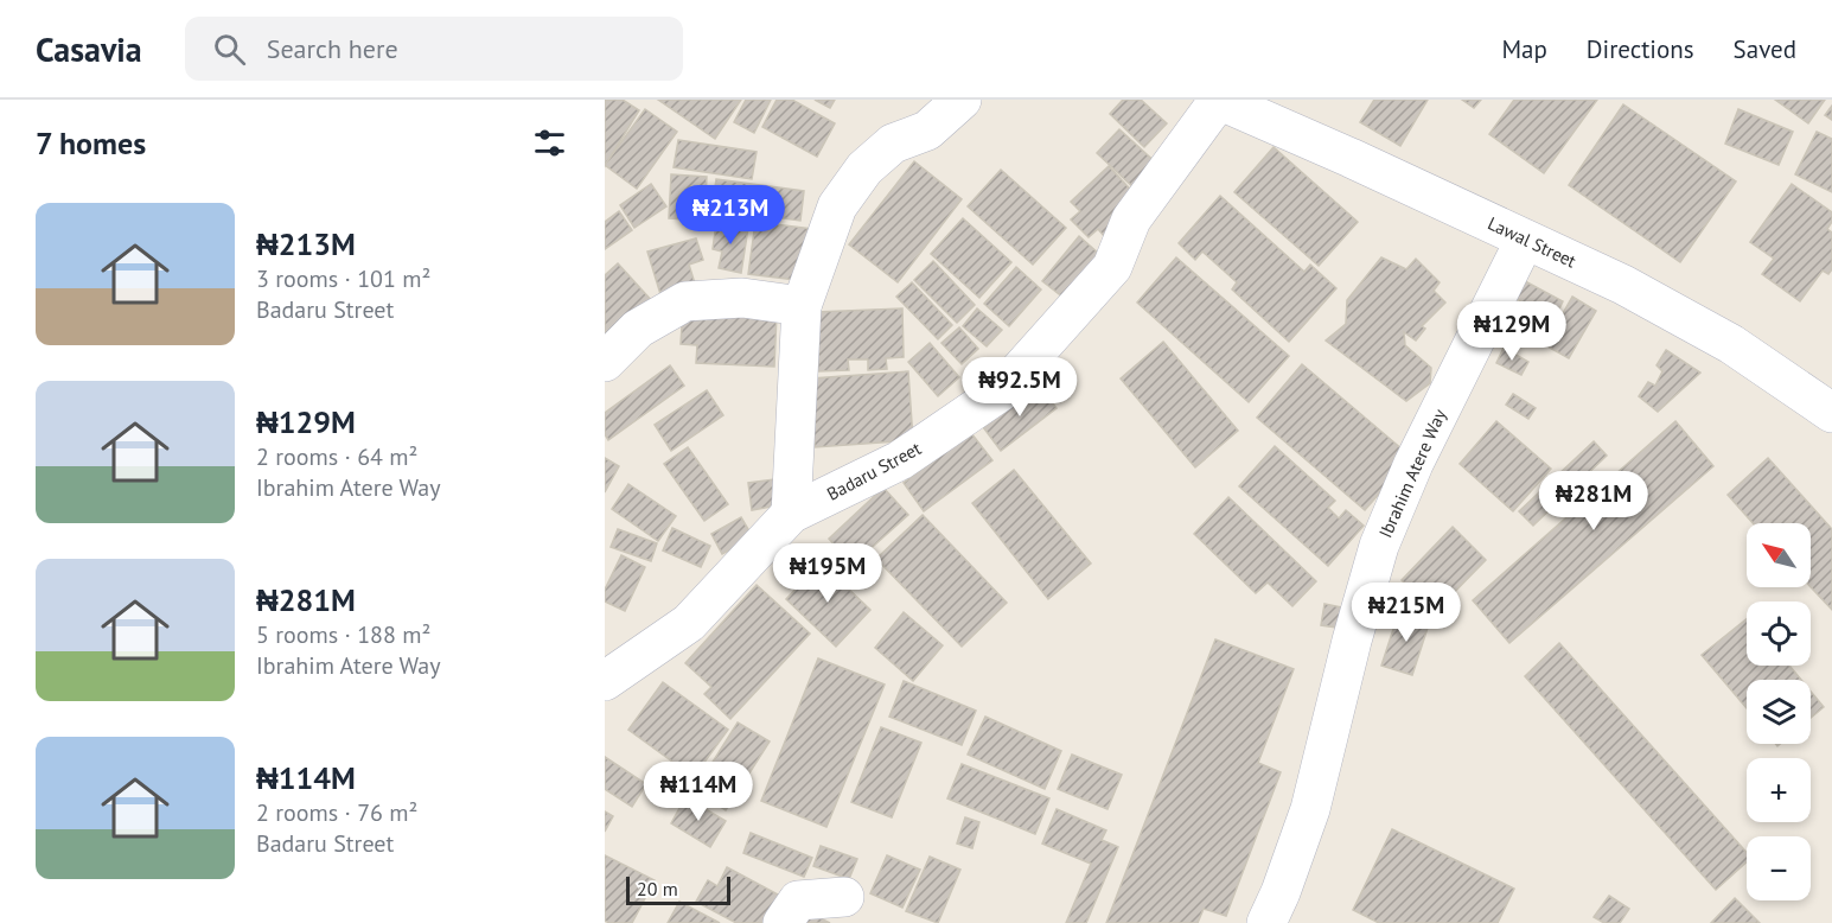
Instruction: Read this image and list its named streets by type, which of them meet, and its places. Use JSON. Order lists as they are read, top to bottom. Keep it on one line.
{"streets":{"street":["Lawal Street","Badaru Street","Ibrahim Atere Way"]},"crossings":[["Lawal Street","Badaru Street"],["Lawal Street","Ibrahim Atere Way"]],"scale_bar":"20 m","north":"top left","page":{"header":"Casavia","search":"Search here","nav":["Map","Directions","Saved"],"heading":"7 homes","list":[{"name":"₦213M","note":"3 rooms · 101 m² · Badaru Street"},{"name":"₦129M","note":"2 rooms · 64 m² · Ibrahim Atere Way"},{"name":"₦281M","note":"5 rooms · 188 m² · Ibrahim Atere Way"},{"name":"₦114M","note":"2 rooms · 76 m² · Badaru Street"}],"price":["₦213M","₦129M","₦92.5M","₦281M","₦195M","₦215M","₦114M"],"map_buttons":["+","−"],"scale":"20 m"}}
